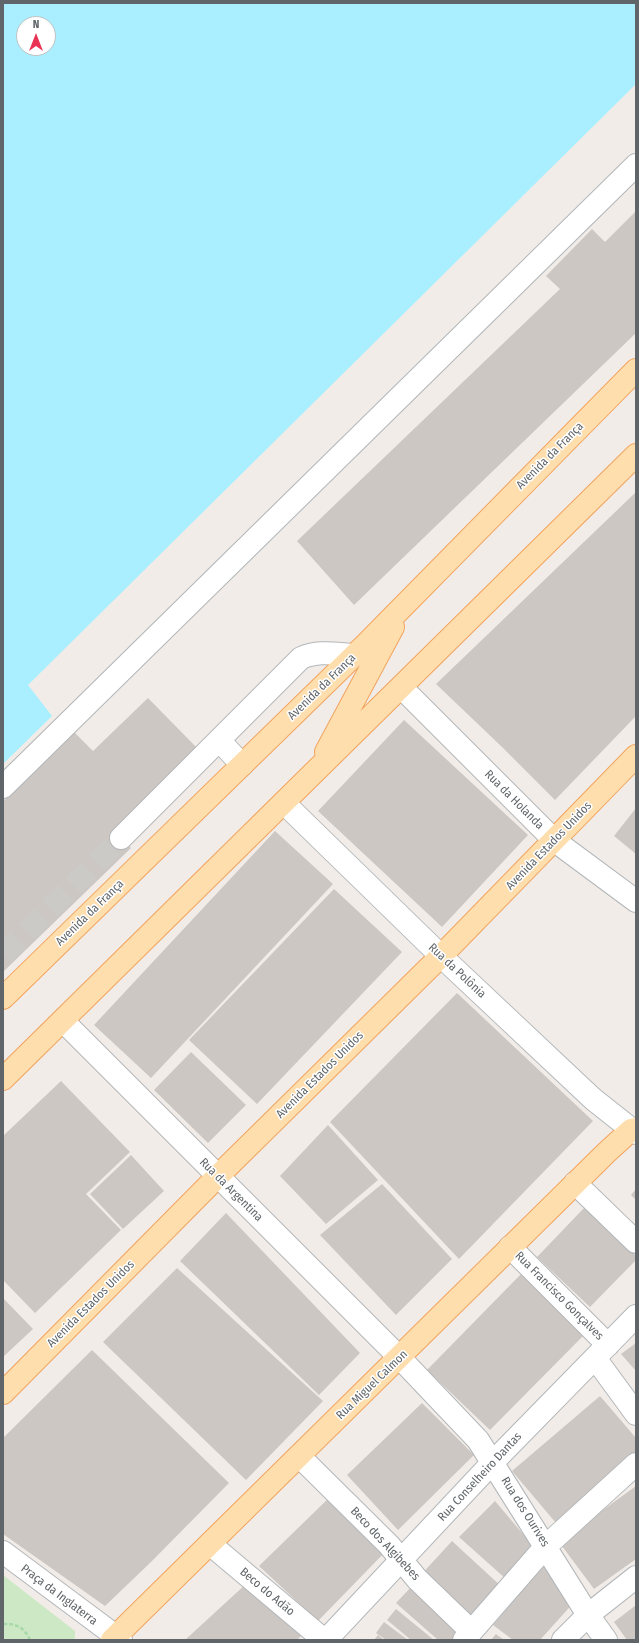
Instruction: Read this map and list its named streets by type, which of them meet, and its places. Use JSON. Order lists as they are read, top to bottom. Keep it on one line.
{"streets":{"main road":["Avenida da França","Avenida Estados Unidos","Rua Miguel Calmon"],"street":["Rua da Holanda","Rua da Polônia","Rua da Argentina","Rua Francisco Gonçalves","Rua Conselheiro Dantas","Rua dos Ourives","Beco dos Algibebes","Beco do Adão","Praça da Inglaterra"]},"crossings":[["Rua da Holanda","Avenida Estados Unidos"],["Avenida Estados Unidos","Rua da Polônia"],["Avenida Estados Unidos","Rua da Argentina"],["Rua da Polônia","Rua Miguel Calmon"],["Rua da Argentina","Rua Miguel Calmon"],["Rua da Argentina","Rua dos Ourives"],["Rua Francisco Gonçalves","Rua Miguel Calmon"],["Rua Francisco Gonçalves","Rua Conselheiro Dantas"],["Rua Miguel Calmon","Rua dos Ourives"],["Rua Miguel Calmon","Beco dos Algibebes"],["Rua Miguel Calmon","Beco do Adão"],["Rua Miguel Calmon","Praça da Inglaterra"],["Rua Conselheiro Dantas","Rua dos Ourives"],["Rua Conselheiro Dantas","Beco dos Algibebes"],["Rua Conselheiro Dantas","Beco do Adão"]],"north":"top"}
